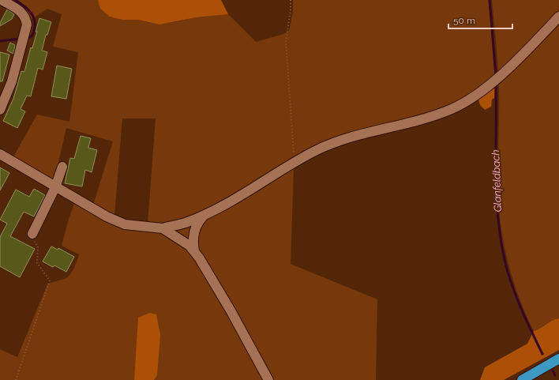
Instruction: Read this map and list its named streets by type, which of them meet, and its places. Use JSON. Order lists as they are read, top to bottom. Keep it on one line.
{"water":["Glanfeldbach"],"scale_bar":"50 m"}
